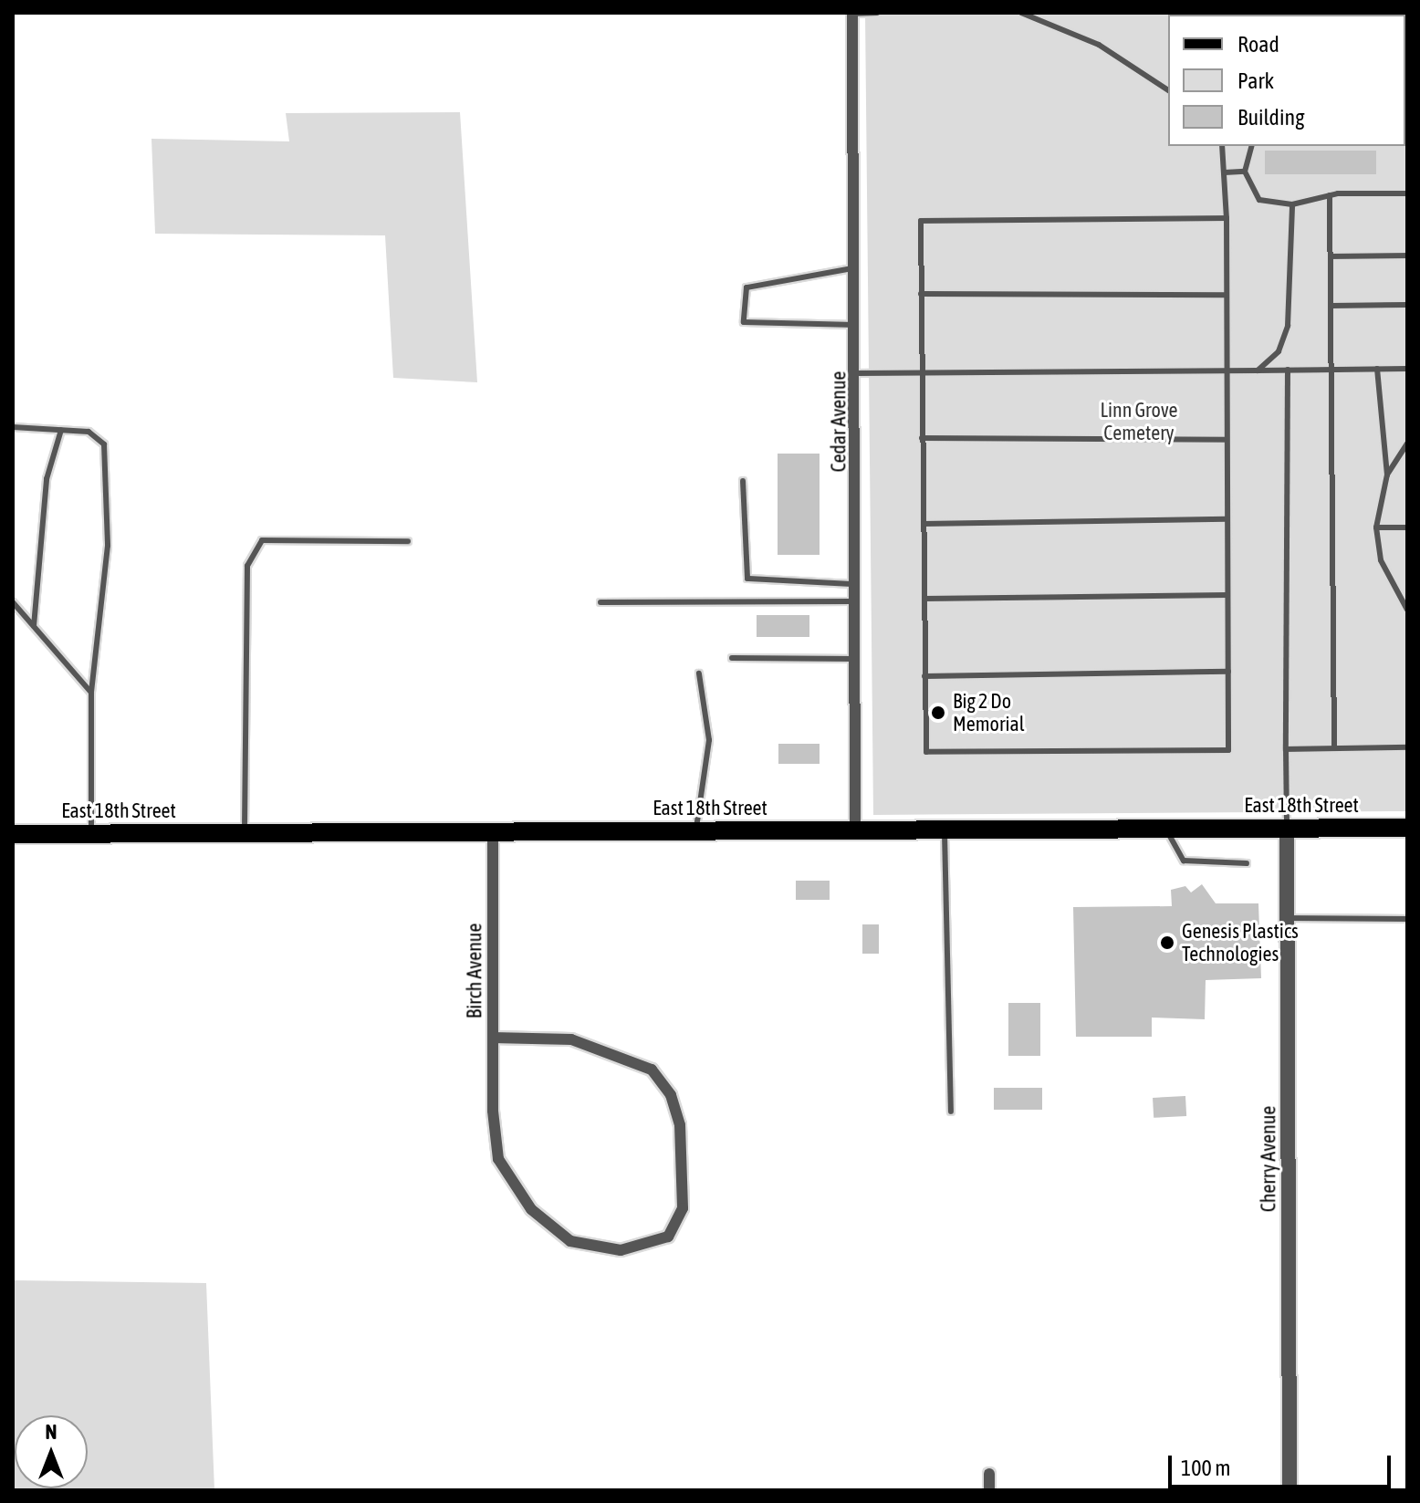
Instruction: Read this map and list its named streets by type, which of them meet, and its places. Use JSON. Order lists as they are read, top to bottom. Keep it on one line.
{"streets":{"main road":["East 18th Street"],"street":["Cedar Avenue","Birch Avenue","Cherry Avenue"]},"crossings":[["Cedar Avenue","East 18th Street"],["East 18th Street","Birch Avenue"],["East 18th Street","Cherry Avenue"]],"parks":["Linn Grove Cemetery"],"places":["Big 2 Do Memorial","Genesis Plastics Technologies"],"legend":["Road","Park","Building"],"scale_bar":"100 m","north":"top"}
